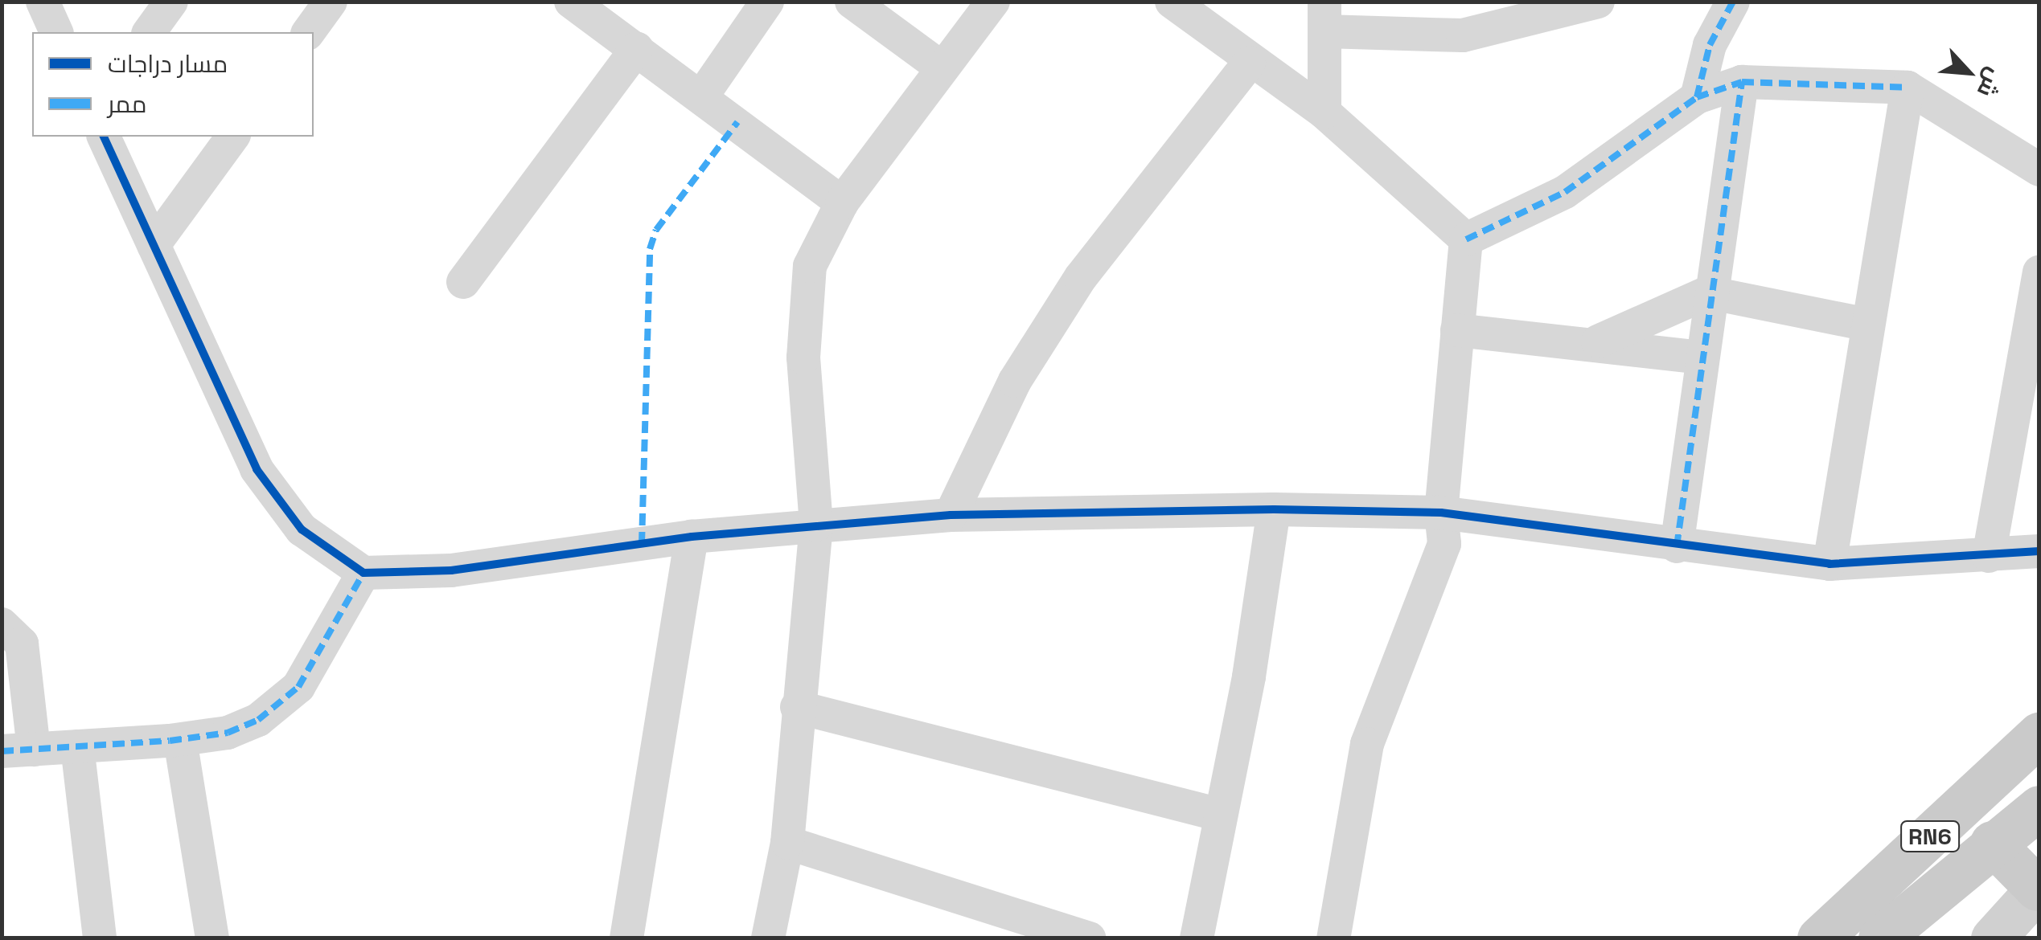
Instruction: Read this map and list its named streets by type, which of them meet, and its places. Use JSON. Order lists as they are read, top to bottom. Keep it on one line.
{"streets":{"main road":["RN6"]},"legend":["مسار دراجات","ممر"],"north":"bottom right"}
